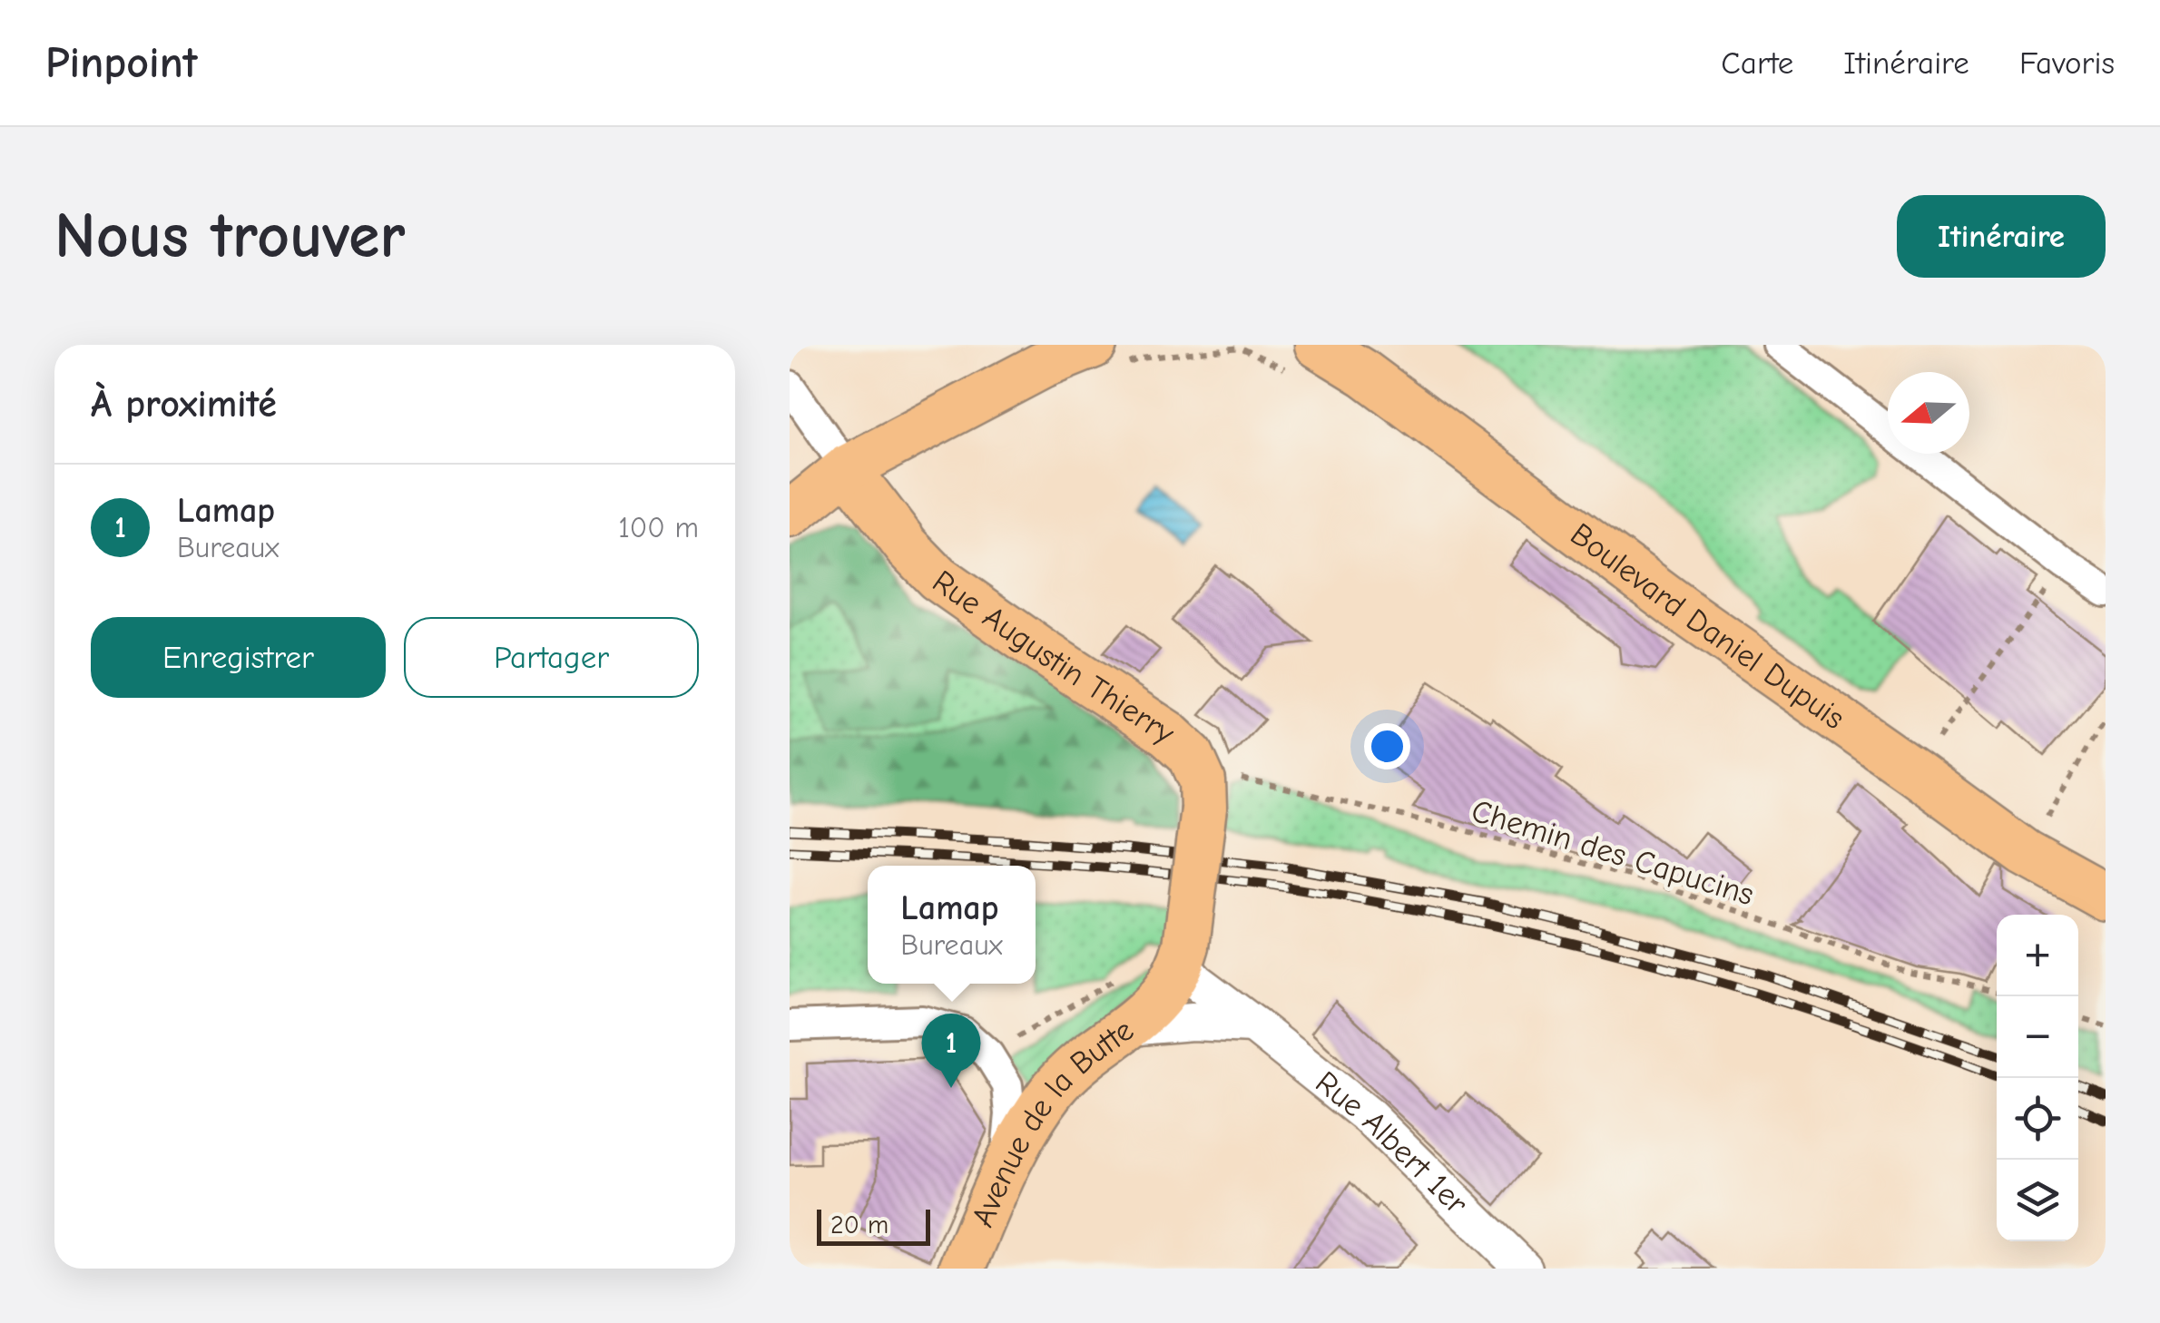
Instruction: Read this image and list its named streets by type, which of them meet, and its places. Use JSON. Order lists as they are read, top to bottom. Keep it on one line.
{"streets":{"main road":["Boulevard Daniel Dupuis","Rue Augustin Thierry","Avenue de la Butte"],"street":["Rue Albert 1er"],"path":["Chemin des Capucins"]},"crossings":[["Rue Augustin Thierry","Chemin des Capucins"],["Avenue de la Butte","Rue Albert 1er"]],"scale_bar":"20 m","north":"left","page":{"header":"Pinpoint","nav":["Carte","Itinéraire","Favoris"],"buttons":["Itinéraire",["Enregistrer","Partager"]],"title":"Nous trouver","heading":"À proximité","list":[{"mark":"1","name":"Lamap","note":"Bureaux","value":"100 m"}],"popup":["Lamap","Bureaux"],"map_buttons":["+","−"],"pins":"1","scale":"20 m"}}
